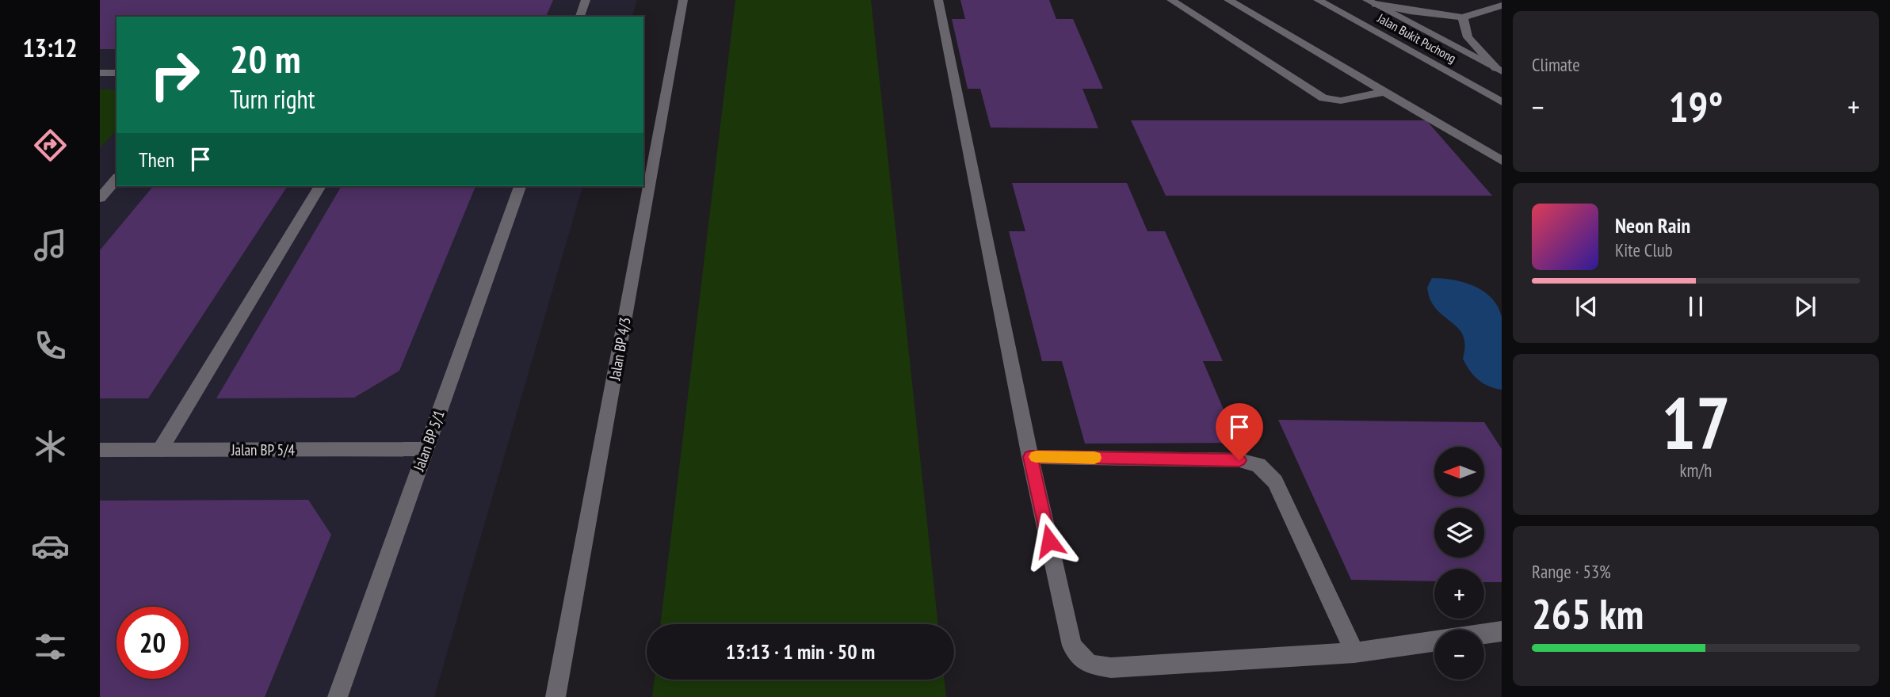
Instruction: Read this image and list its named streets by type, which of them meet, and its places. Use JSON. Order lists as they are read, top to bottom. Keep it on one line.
{"streets":{"street":["Jalan Bukit Puchong","Jalan BP 4/3","Jalan BP 5/1","Jalan BP 5/4"]},"crossings":[["Jalan BP 5/1","Jalan BP 5/4"]],"north":"left","page":{"tabs":"13:12","tile":["Climate",["17","km/h"],["Range · 53%","265 km"]],"turn":["20 m","Turn right"],"heat":["−","19°","+"],"then":"Then","song":["Neon Rain","Kite Club"],"map_buttons":["+","−"],"limit":"20","trip":"13:13 · 1 min · 50 m"}}
